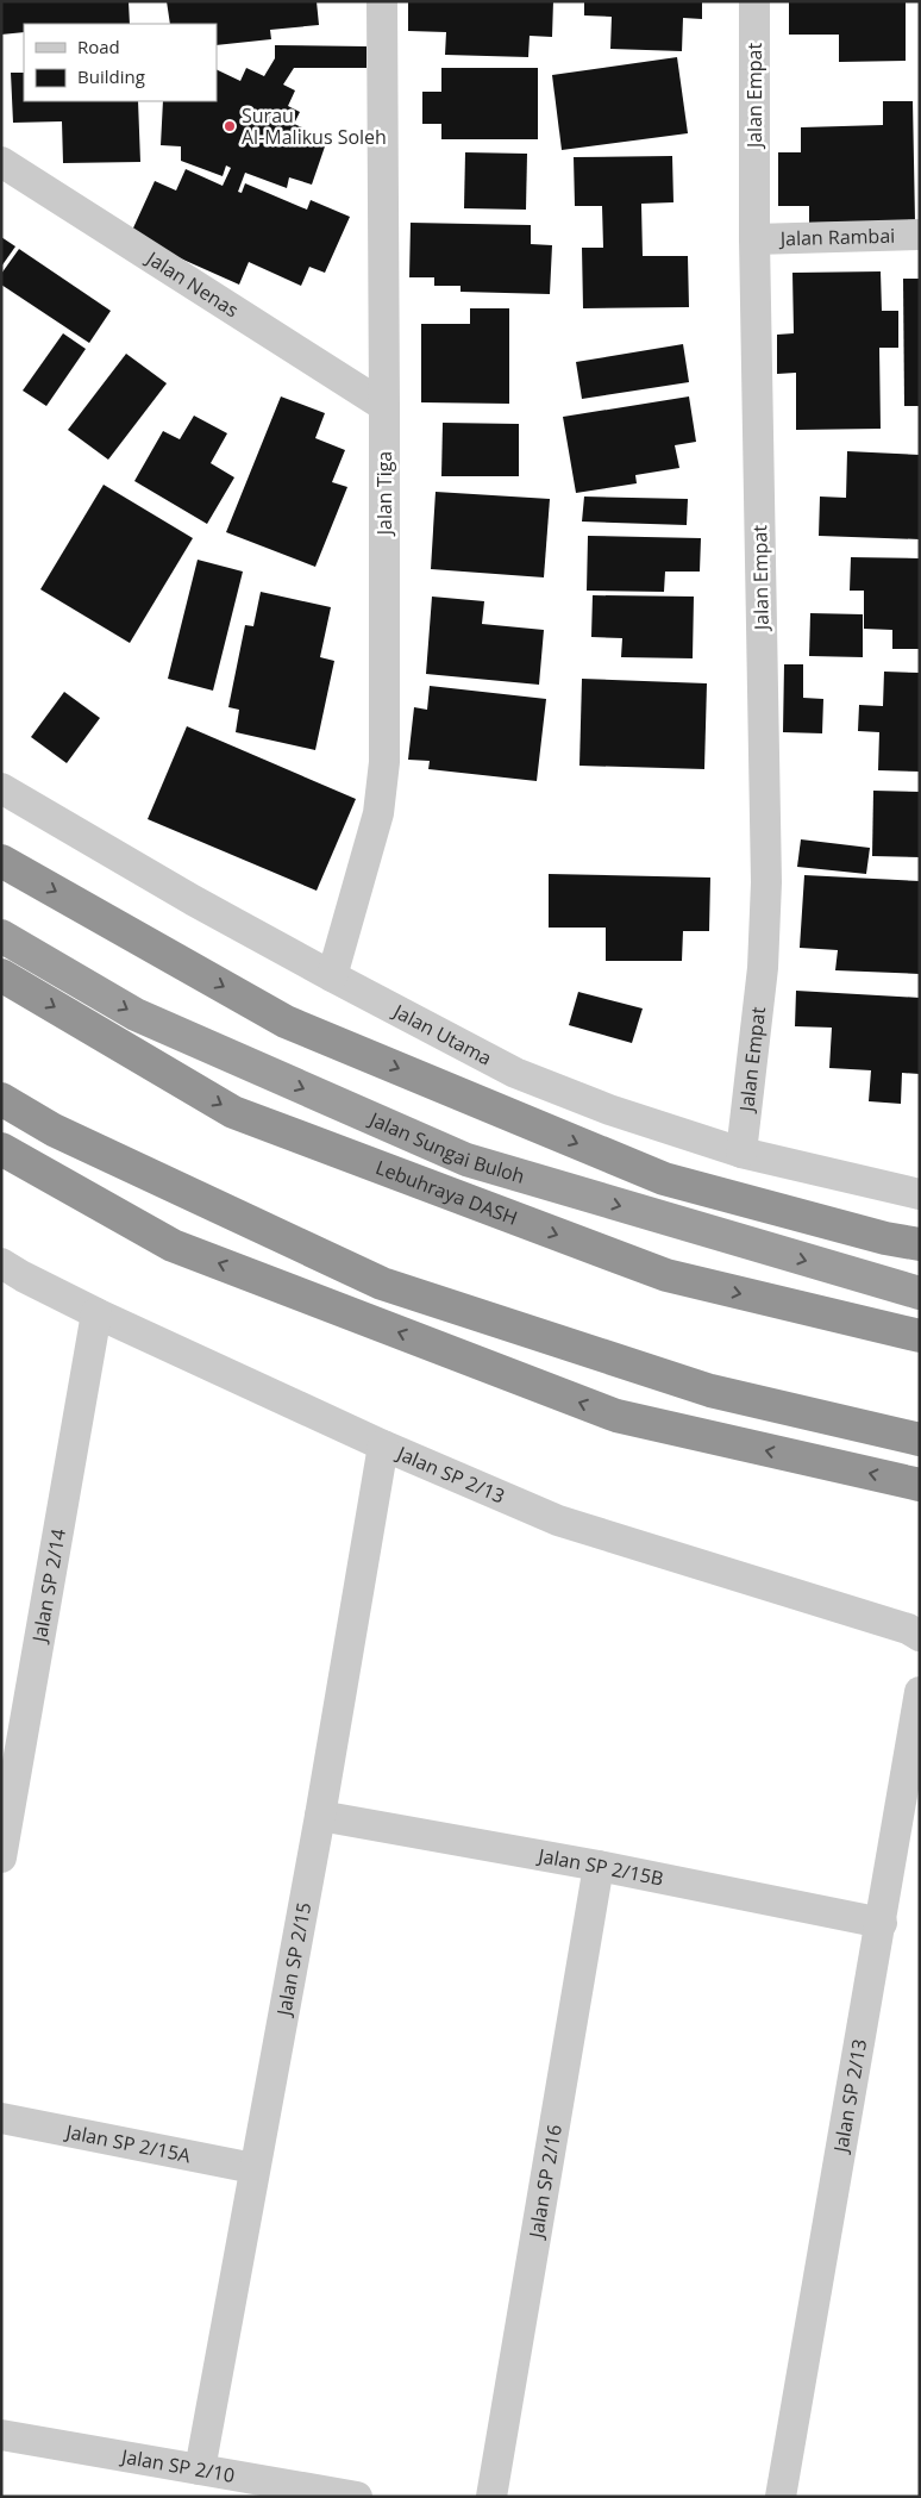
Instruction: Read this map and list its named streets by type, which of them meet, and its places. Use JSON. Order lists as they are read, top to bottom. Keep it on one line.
{"streets":{"highway":["Jalan Sungai Buloh","Lebuhraya DASH"],"street":["Jalan Empat","Jalan Rambai","Jalan Nenas","Jalan Tiga","Jalan Utama","Jalan SP 2/13","Jalan SP 2/14","Jalan SP 2/15B","Jalan SP 2/15","Jalan SP 2/15A","Jalan SP 2/16","Jalan SP 2/10"]},"crossings":[["Jalan Empat","Jalan Rambai"],["Jalan Empat","Jalan Utama"],["Jalan Nenas","Jalan Tiga"],["Jalan Tiga","Jalan Utama"],["Jalan SP 2/13","Jalan SP 2/14"],["Jalan SP 2/13","Jalan SP 2/15B"],["Jalan SP 2/13","Jalan SP 2/15"],["Jalan SP 2/15B","Jalan SP 2/15"],["Jalan SP 2/15B","Jalan SP 2/16"],["Jalan SP 2/15","Jalan SP 2/15A"],["Jalan SP 2/15","Jalan SP 2/10"]],"places":["Surau Al-Malikus Soleh"],"legend":["Road","Building"]}
